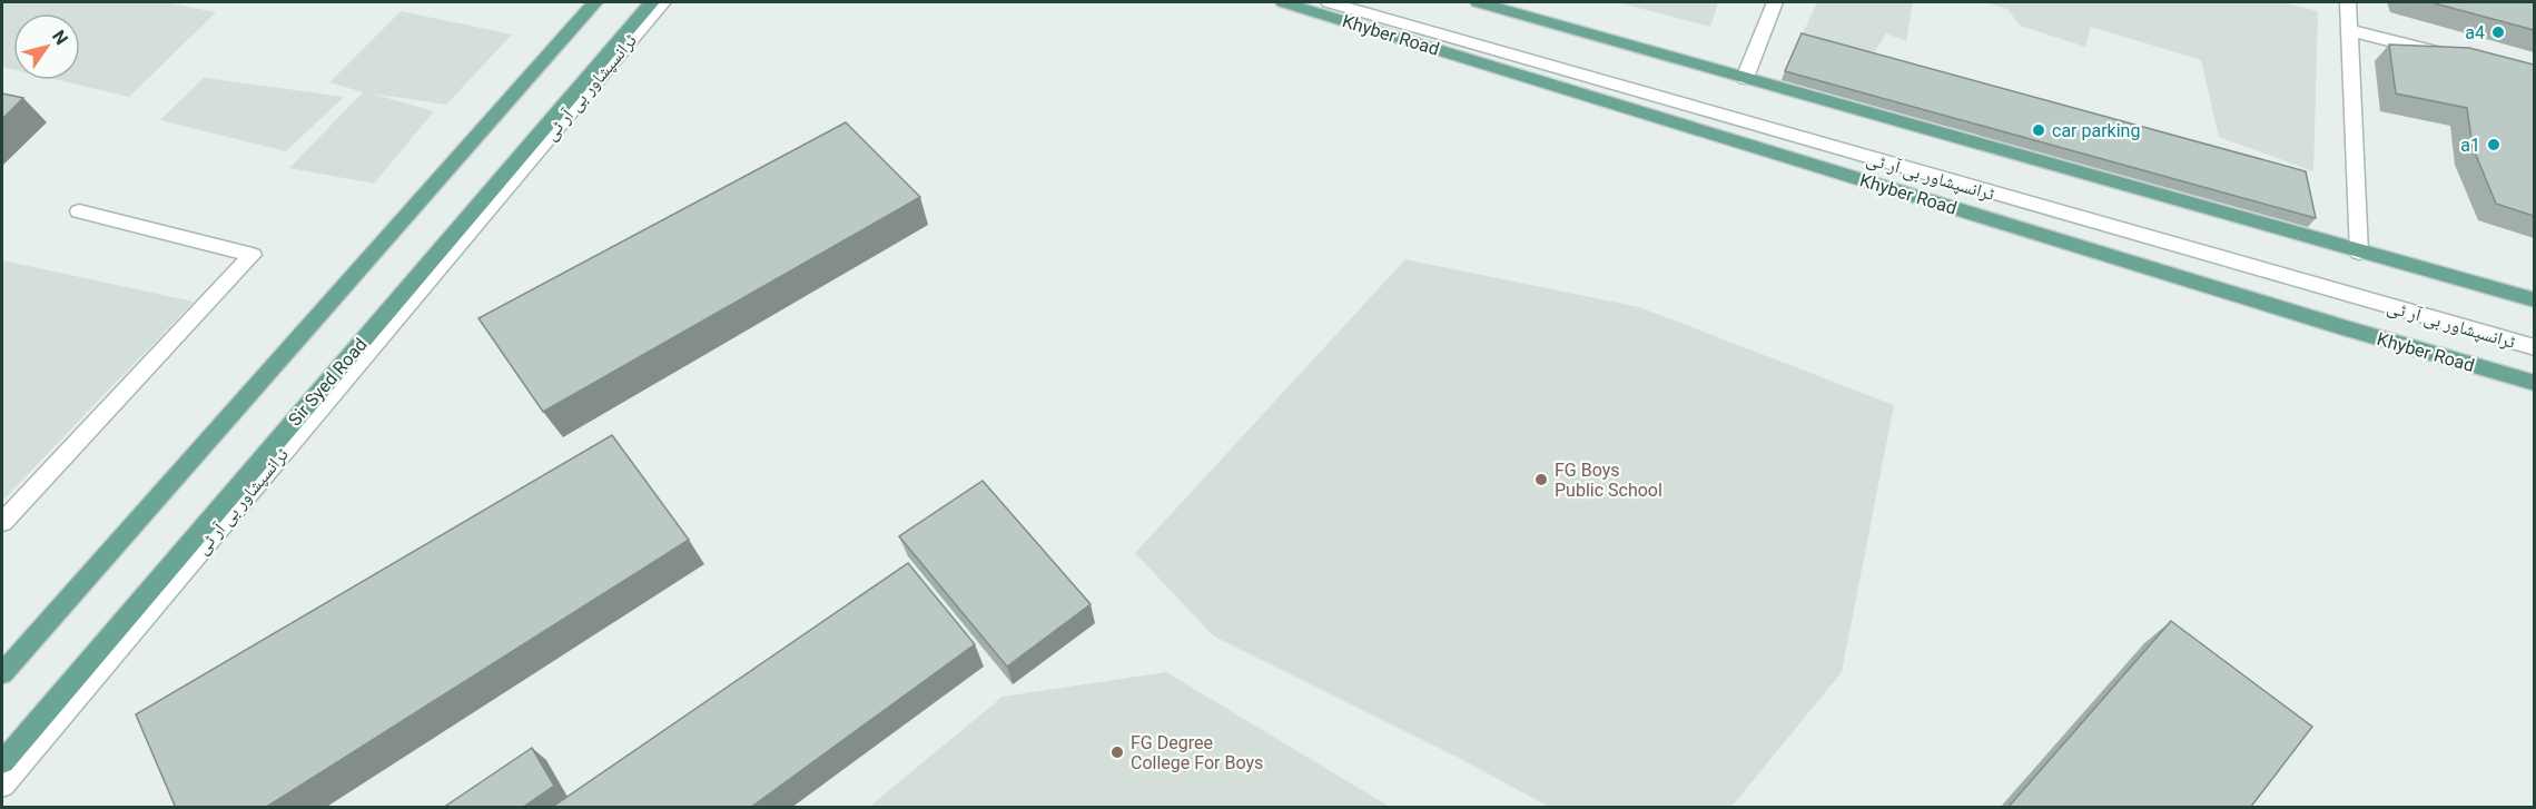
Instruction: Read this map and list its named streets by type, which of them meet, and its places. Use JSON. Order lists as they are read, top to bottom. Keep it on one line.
{"streets":{"main road":["Khyber Road","Sir Syed Road"],"street":["ٹرانسپشاور بی آر ٹی"]},"places":["a4","car parking","a1","FG Boys Public School","FG Degree College For Boys"],"north":"top right"}
